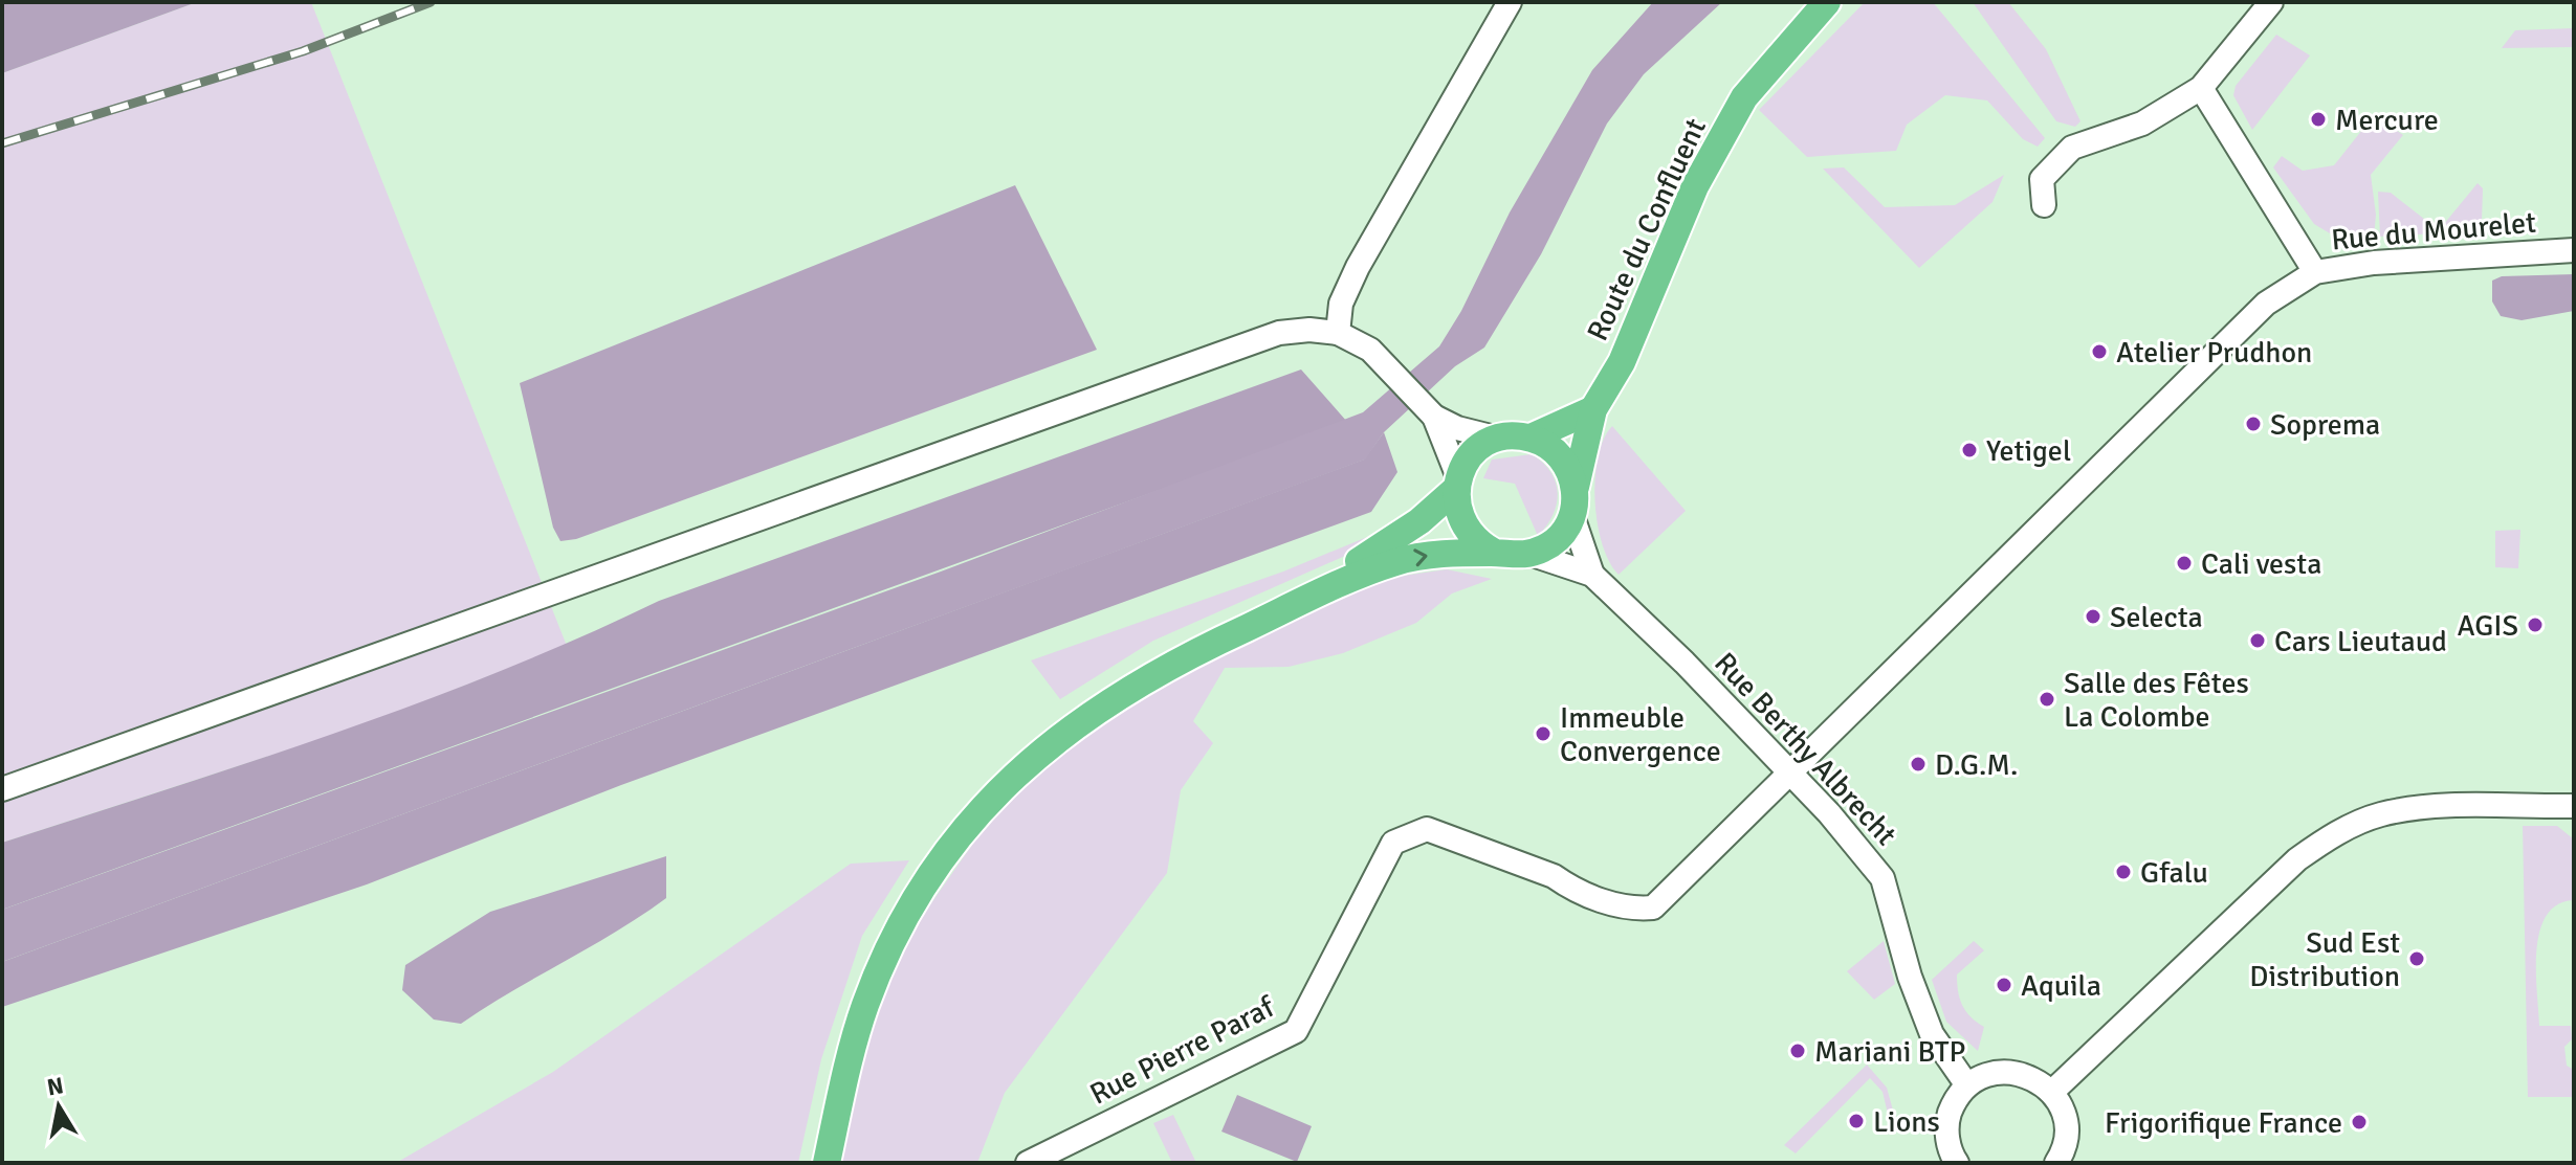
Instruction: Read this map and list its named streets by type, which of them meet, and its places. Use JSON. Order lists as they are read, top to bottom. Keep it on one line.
{"streets":{"main road":["Route du Confluent"],"street":["Rue du Mourelet","Rue Berthy Albrecht","Rue Pierre Paraf"]},"crossings":[["Route du Confluent","Rue Berthy Albrecht"],["Rue Berthy Albrecht","Rue Pierre Paraf"]],"places":["Mercure","Atelier Prudhon","Soprema","Yetigel","Cali vesta","Selecta","AGIS","Cars Lieutaud","Salle des Fêtes La Colombe","Immeuble Convergence","D.G.M.","Gfalu","Sud Est Distribution","Aquila","Mariani BTP","Lions","Frigorifique France"],"north":"top"}
